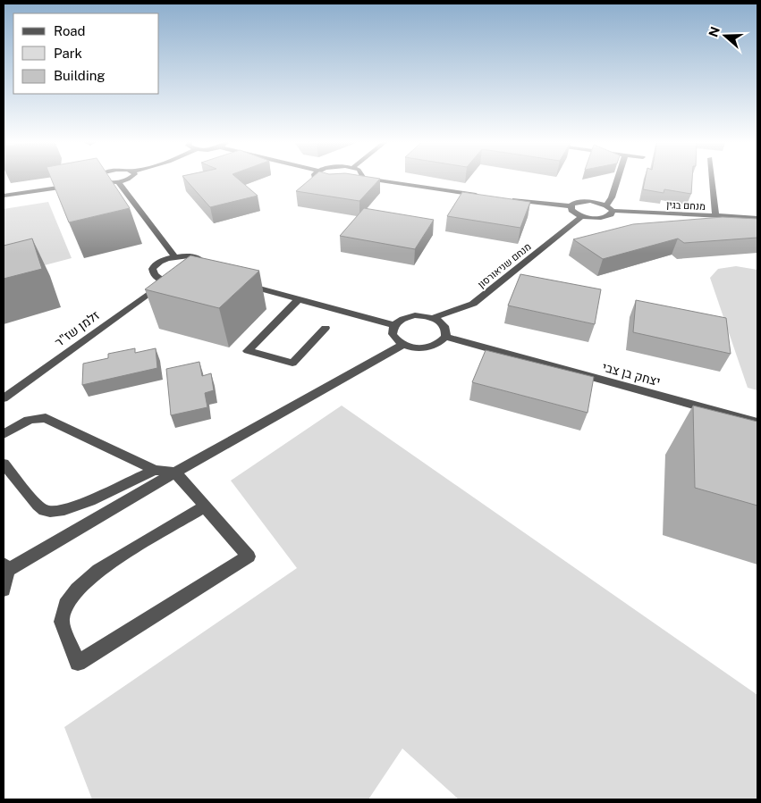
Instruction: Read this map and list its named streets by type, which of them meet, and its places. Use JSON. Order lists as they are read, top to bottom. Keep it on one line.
{"streets":{"street":["מנחם בגין","מנחם שניאורסון","זלמן שז\"ר","יצחק בן צבי"]},"crossings":[["מנחם שניאורסון","יצחק בן צבי"]],"legend":["Road","Park","Building"],"north":"left"}
